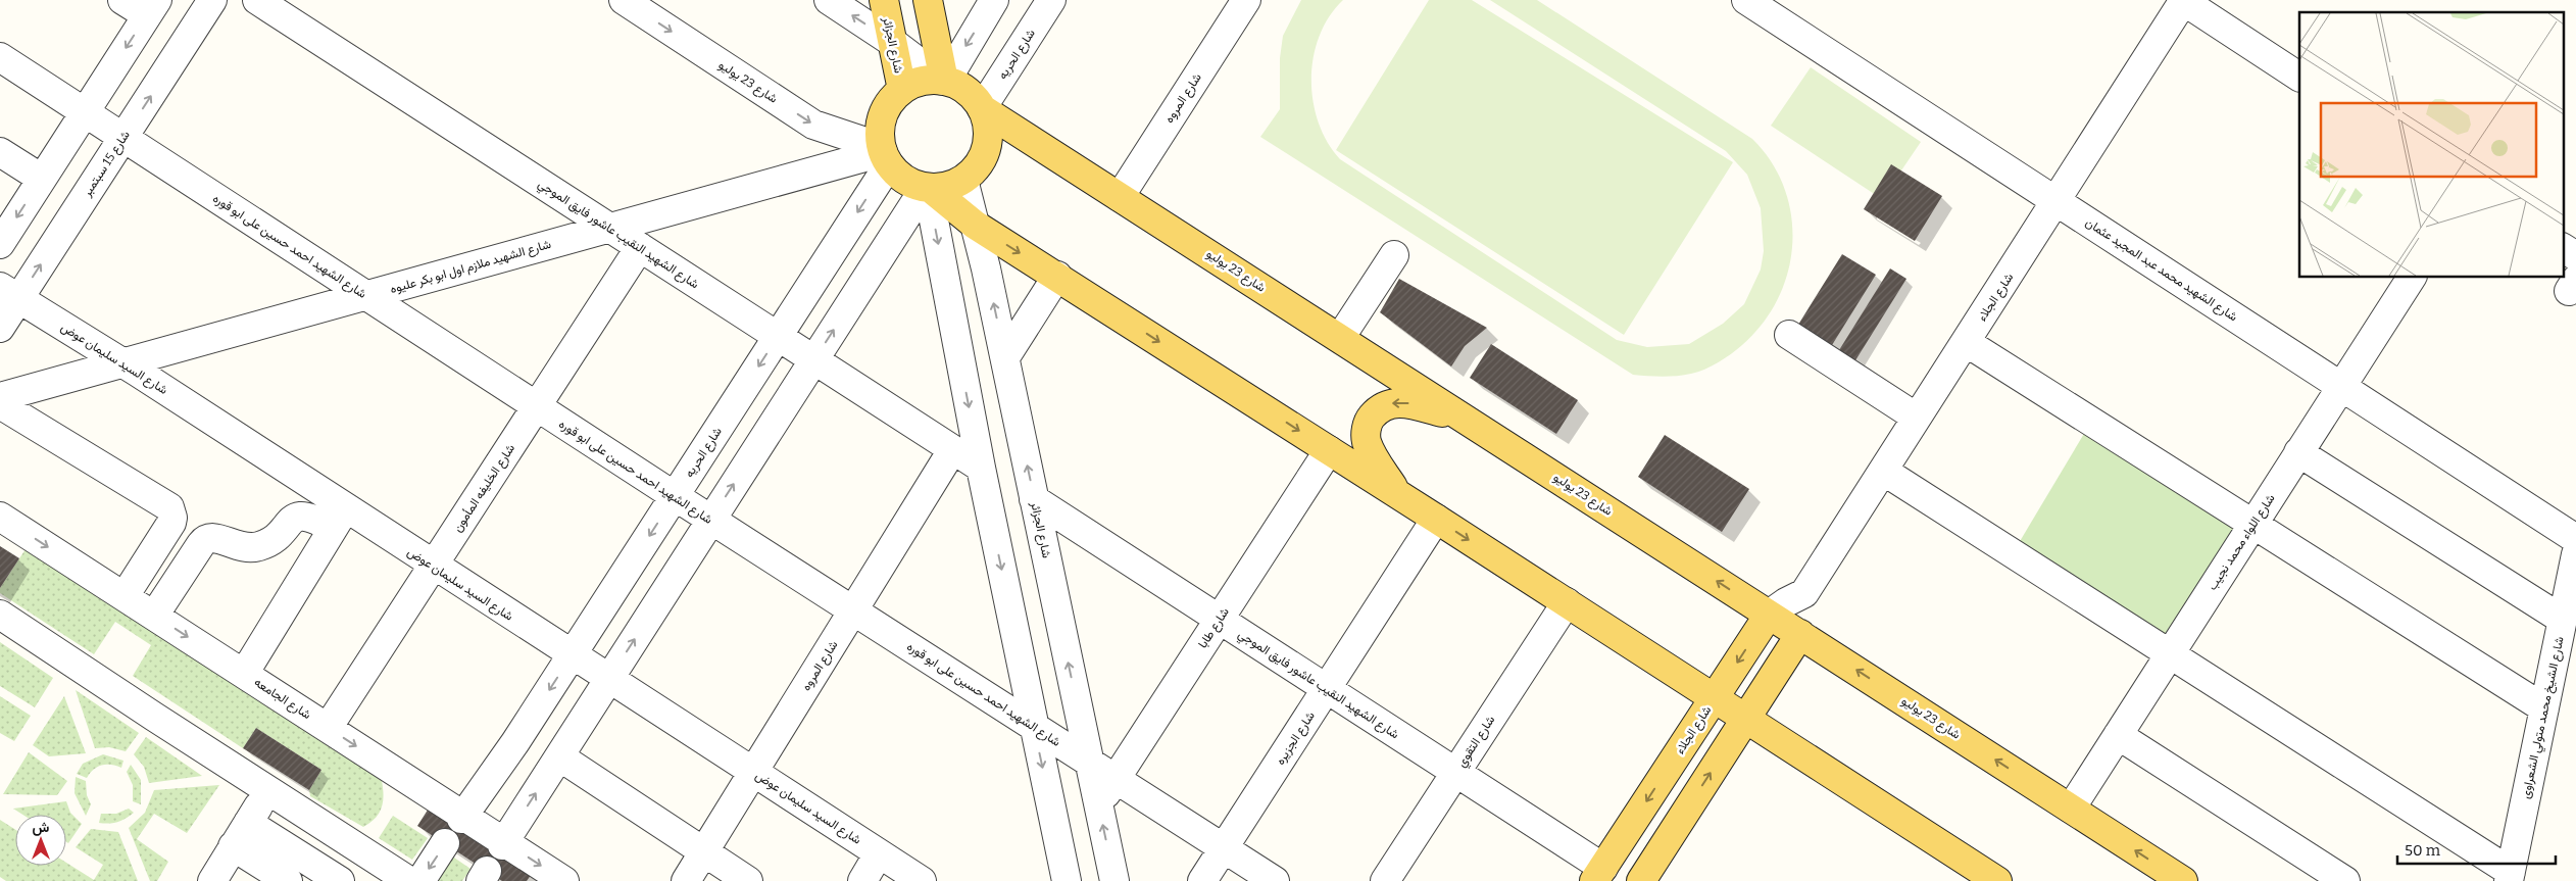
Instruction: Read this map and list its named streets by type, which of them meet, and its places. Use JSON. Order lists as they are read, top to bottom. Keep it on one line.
{"streets":{"main road":["شارع الجزائر","شارع 23 يوليو","شارع الجلاء"],"street":["شارع الحريه","شارع المروه","شارع 15 سبتمبر","شارع الشهيد النقيب عاشور فايق الموجي","شارع الشهيد احمد حسين على ابو قوره","شارع الشهيد ملازم اول ابو بكر عليوه","شارع الشهيد محمد عبد المجيد عثمان","شارع السيد سليمان عوض","شارع الخليفه المأمون","شارع اللواء محمد نجيب","شارع طابا","شارع الجامعه","شارع الشيخ محمد متولي الشعراوى","شارع الجزيره","شارع التقوي"]},"crossings":[["شارع الجزائر","شارع الحريه"],["شارع الجزائر","شارع 23 يوليو"],["شارع الجزائر","شارع الشهيد النقيب عاشور فايق الموجي"],["شارع الجزائر","شارع الشهيد احمد حسين على ابو قوره"],["شارع الجزائر","شارع الشهيد ملازم اول ابو بكر عليوه"],["شارع الجزائر","شارع طابا"],["شارع الحريه","شارع 23 يوليو"],["شارع الحريه","شارع الشهيد النقيب عاشور فايق الموجي"],["شارع الحريه","شارع الشهيد احمد حسين على ابو قوره"],["شارع الحريه","شارع الشهيد ملازم اول ابو بكر عليوه"],["شارع الحريه","شارع السيد سليمان عوض"],["شارع الحريه","شارع الجامعه"],["شارع 23 يوليو","شارع المروه"],["شارع 23 يوليو","شارع الشهيد ملازم اول ابو بكر عليوه"],["شارع 23 يوليو","شارع الجلاء"],["شارع 23 يوليو","شارع اللواء محمد نجيب"],["شارع المروه","شارع الشهيد النقيب عاشور فايق الموجي"],["شارع المروه","شارع الشهيد احمد حسين على ابو قوره"],["شارع المروه","شارع السيد سليمان عوض"],["شارع 15 سبتمبر","شارع الشهيد احمد حسين على ابو قوره"],["شارع 15 سبتمبر","شارع السيد سليمان عوض"],["شارع الشهيد النقيب عاشور فايق الموجي","شارع الشهيد ملازم اول ابو بكر عليوه"],["شارع الشهيد النقيب عاشور فايق الموجي","شارع الجلاء"],["شارع الشهيد النقيب عاشور فايق الموجي","شارع الخليفه المأمون"],["شارع الشهيد النقيب عاشور فايق الموجي","شارع طابا"],["شارع الشهيد النقيب عاشور فايق الموجي","شارع الجزيره"],["شارع الشهيد النقيب عاشور فايق الموجي","شارع التقوي"],["شارع الشهيد احمد حسين على ابو قوره","شارع الشهيد ملازم اول ابو بكر عليوه"],["شارع الشهيد احمد حسين على ابو قوره","شارع الخليفه المأمون"],["شارع الشهيد احمد حسين على ابو قوره","شارع طابا"],["شارع الشهيد احمد حسين على ابو قوره","شارع الجزيره"],["شارع الشهيد ملازم اول ابو بكر عليوه","شارع السيد سليمان عوض"],["شارع الشهيد محمد عبد المجيد عثمان","شارع الجلاء"],["شارع الشهيد محمد عبد المجيد عثمان","شارع اللواء محمد نجيب"],["شارع السيد سليمان عوض","شارع الخليفه المأمون"],["شارع الخليفه المأمون","شارع الجامعه"]],"one_way":["شارع الجزائر"],"scale_bar":"50 m","north":"top"}
